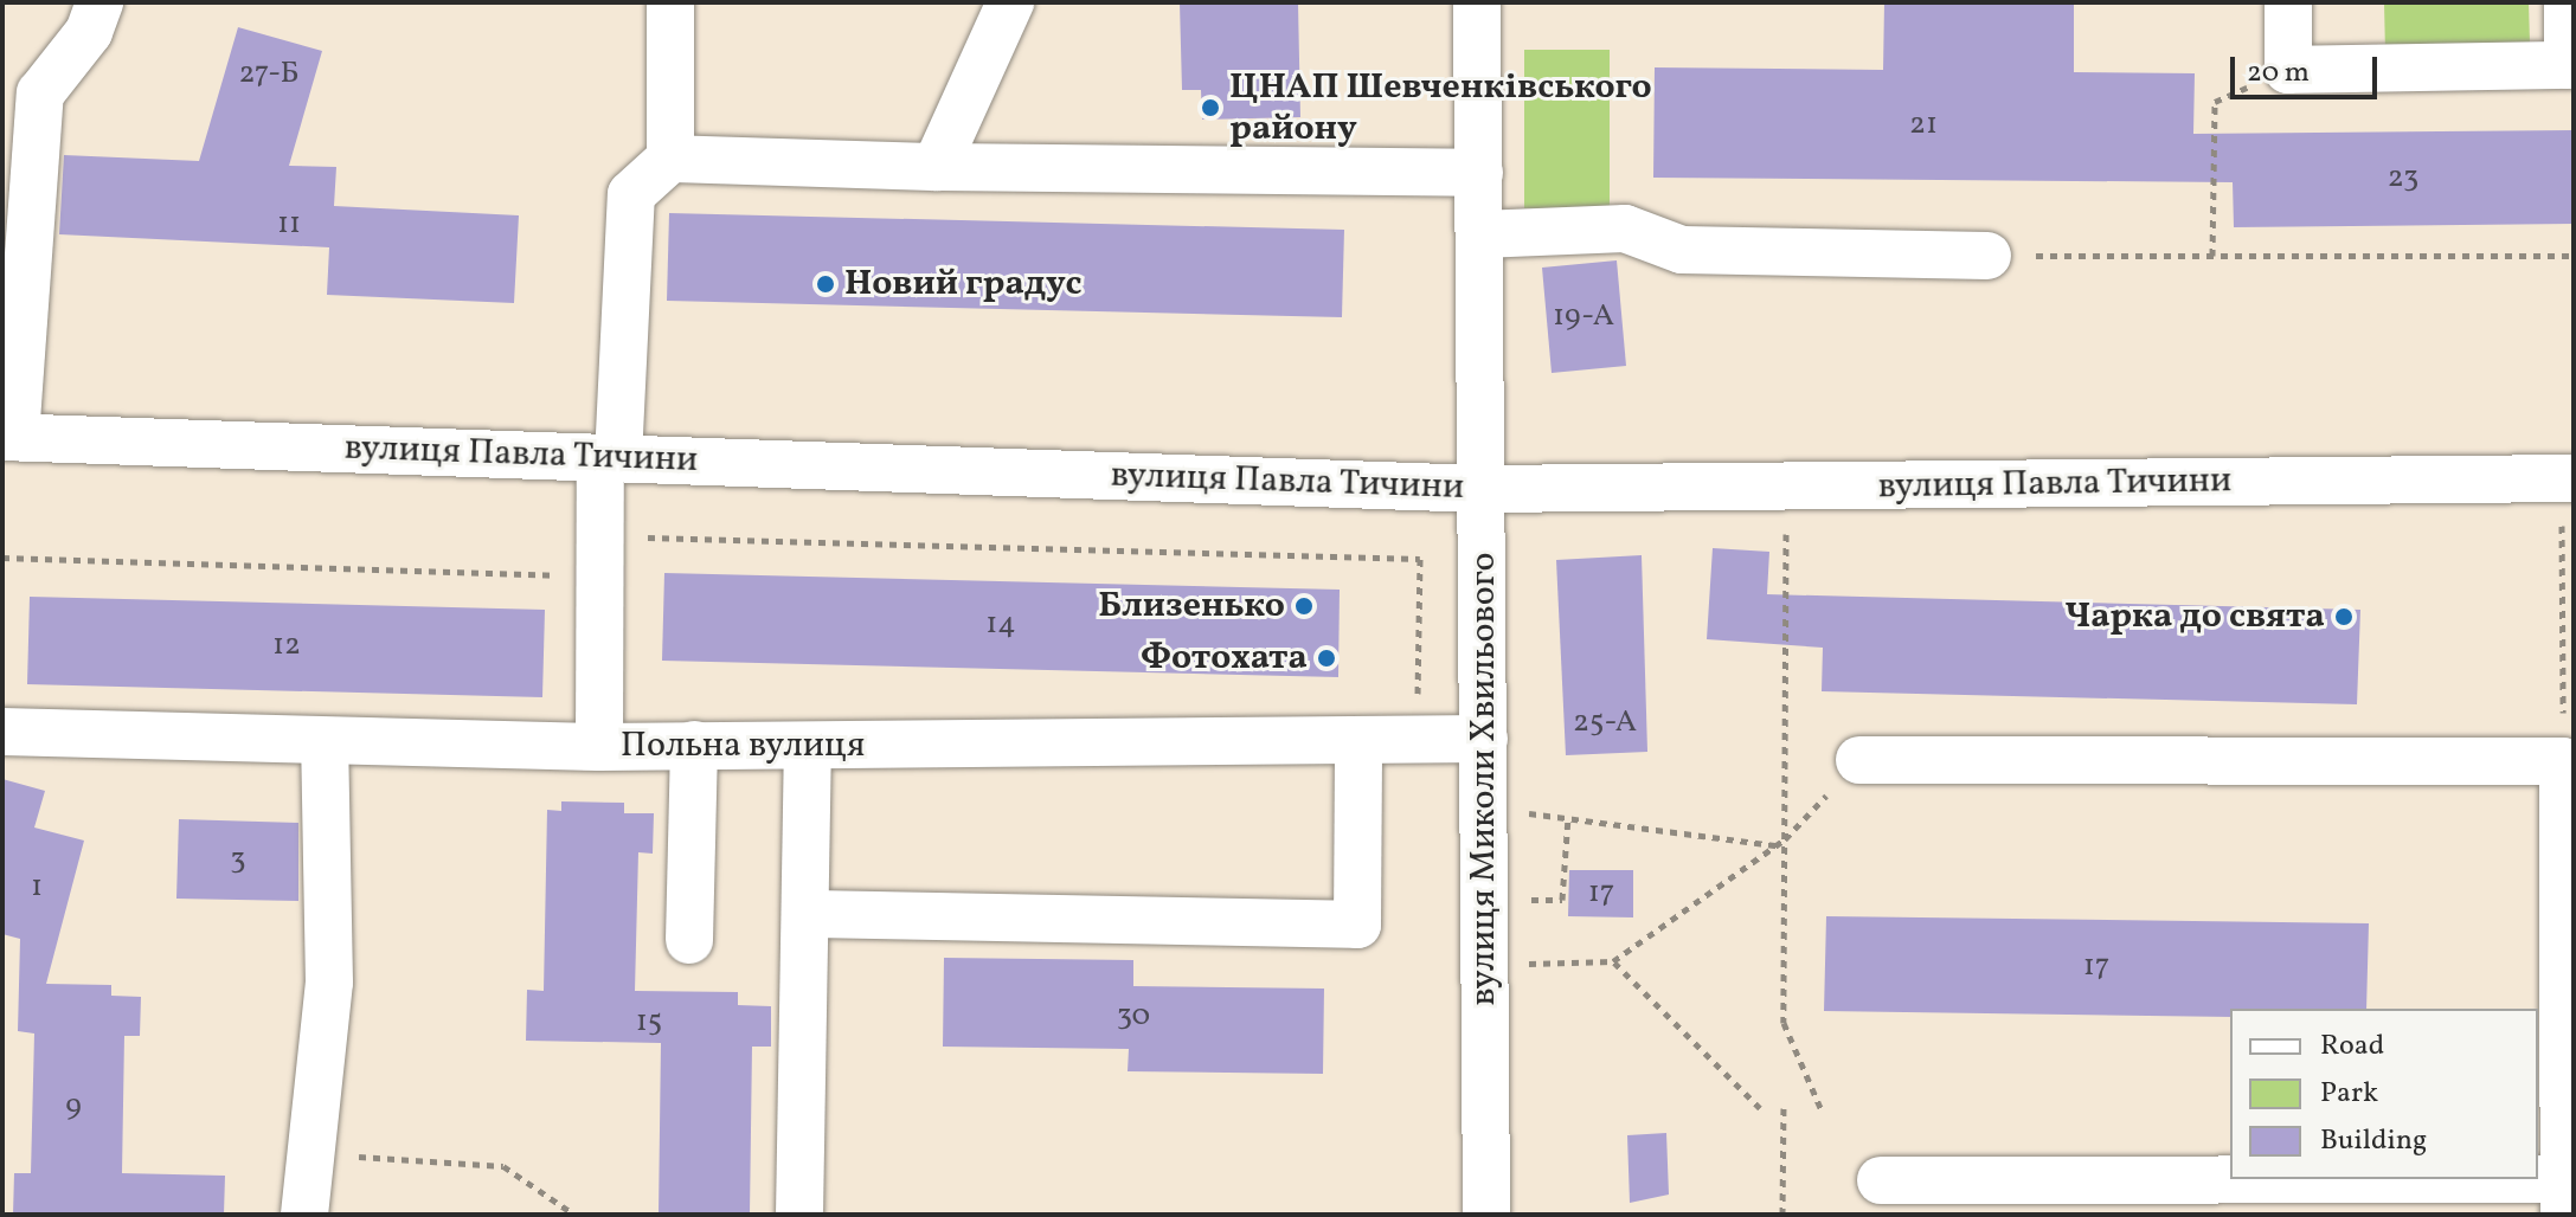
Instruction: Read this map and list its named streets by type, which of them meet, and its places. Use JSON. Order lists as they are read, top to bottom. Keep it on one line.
{"streets":{"street":["вулиця Павла Тичини","Польна вулиця","вулиця Миколи Хвильового"]},"crossings":[["вулиця Павла Тичини","вулиця Миколи Хвильового"],["Польна вулиця","вулиця Миколи Хвильового"]],"places":["ЦНАП Шевченківського району","Новий градус","Близенько","Чарка до свята","Фотохата"],"house_numbers":["27-Б","21","23","11","19-А","14","12","25-А","3","1","17","17","30","15","9"],"legend":["Road","Park","Building"],"scale_bar":"20 m"}
